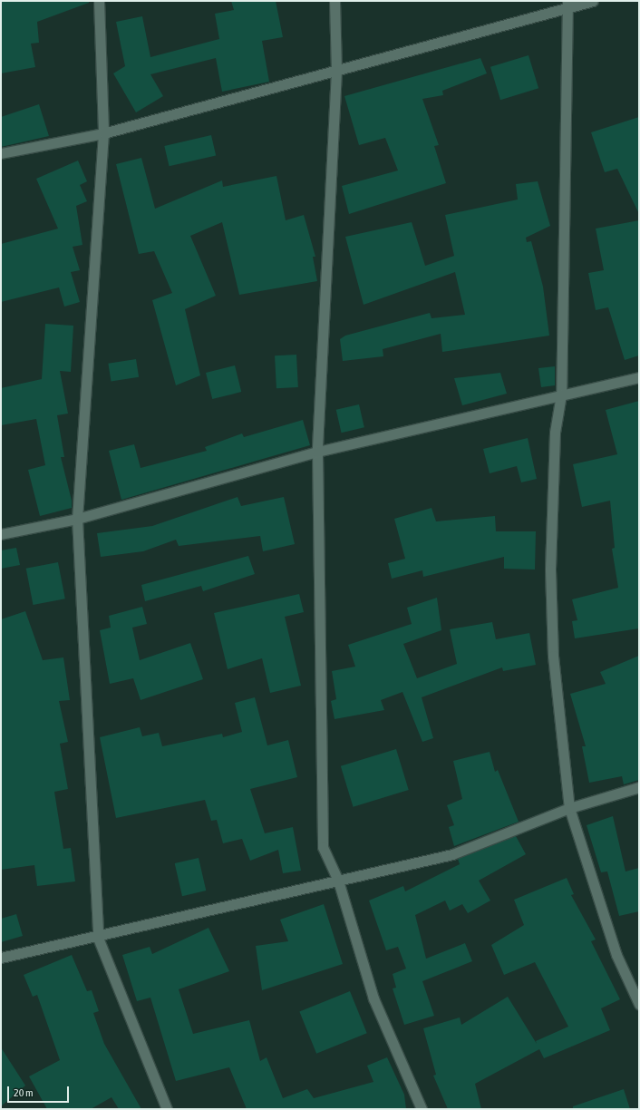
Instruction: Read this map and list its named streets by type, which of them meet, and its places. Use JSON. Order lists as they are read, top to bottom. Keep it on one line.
{"scale_bar":"20 m"}
